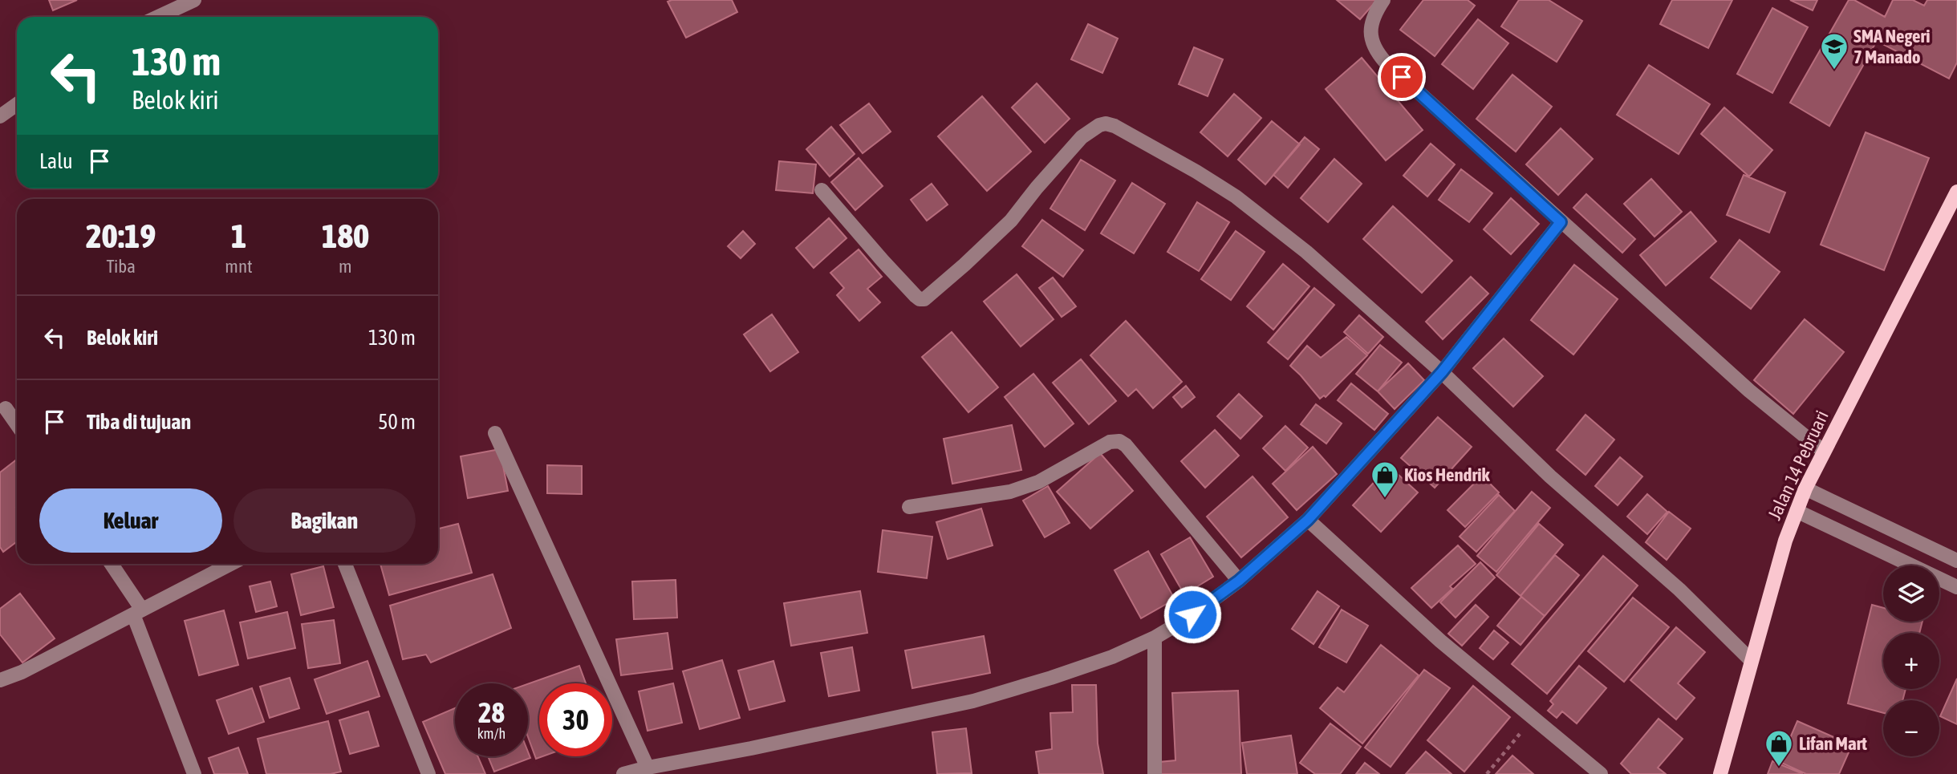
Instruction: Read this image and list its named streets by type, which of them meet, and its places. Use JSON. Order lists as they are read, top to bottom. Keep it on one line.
{"streets":{"main road":["Jalan 14 Pebruari"]},"places":{"school or university":["SMA Negeri 7 Manado"],"shop":["Kios Hendrik","Lifan Mart"]},"page":{"turn":["130 m","Belok kiri"],"then":"Lalu","eta":["20:19","Tiba","1","mnt","180","m"],"list":[{"name":"Belok kiri","value":"130 m"},{"name":"Tiba di tujuan","value":"50 m"}],"buttons":["Keluar","Bagikan"],"map_buttons":["+","−"],"speed":"28 km/h","limit":"30"}}
